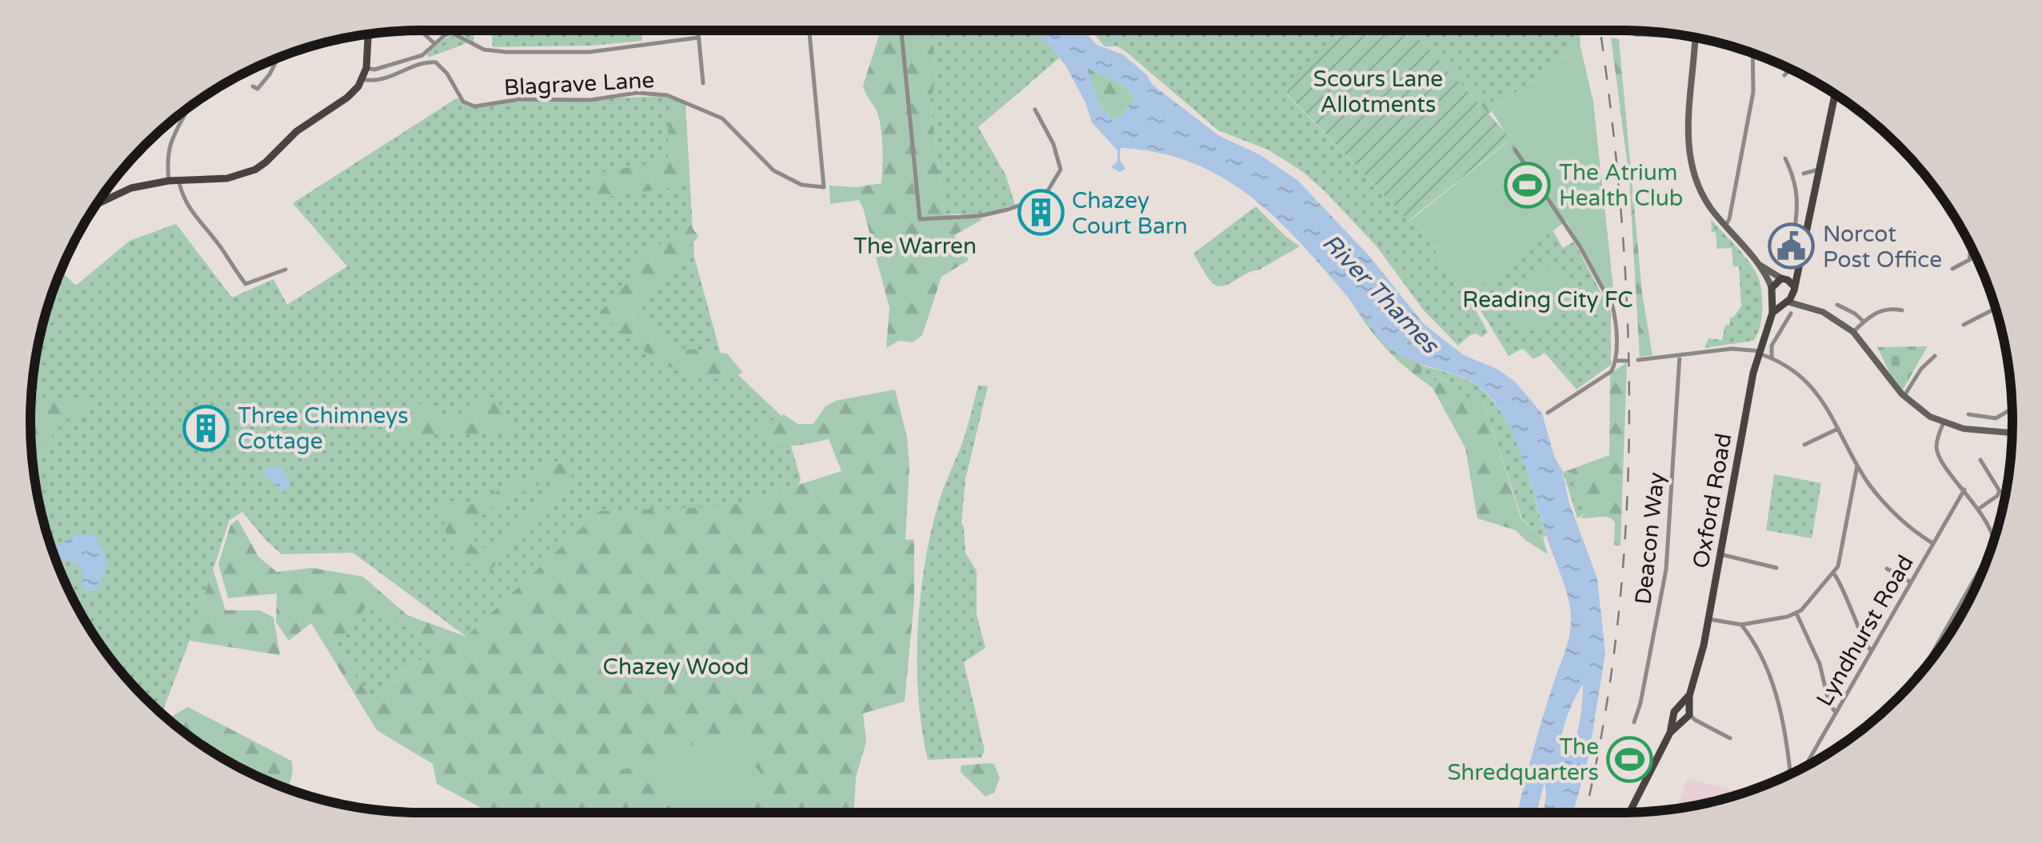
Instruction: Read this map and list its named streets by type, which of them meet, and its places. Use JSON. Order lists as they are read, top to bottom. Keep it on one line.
{"streets":{"main road":["Oxford Road"],"street":["Blagrave Lane","Deacon Way","Lyndhurst Road"]},"water":["River Thames"],"parks":["Scours Lane Allotments","The Warren","Reading City FC","Chazey Wood"],"places":{"sports":["The Atrium Health Club","The Shredquarters"],"building":["Chazey Court Barn","Three Chimneys Cottage"],"public building":["Norcot Post Office"]}}
